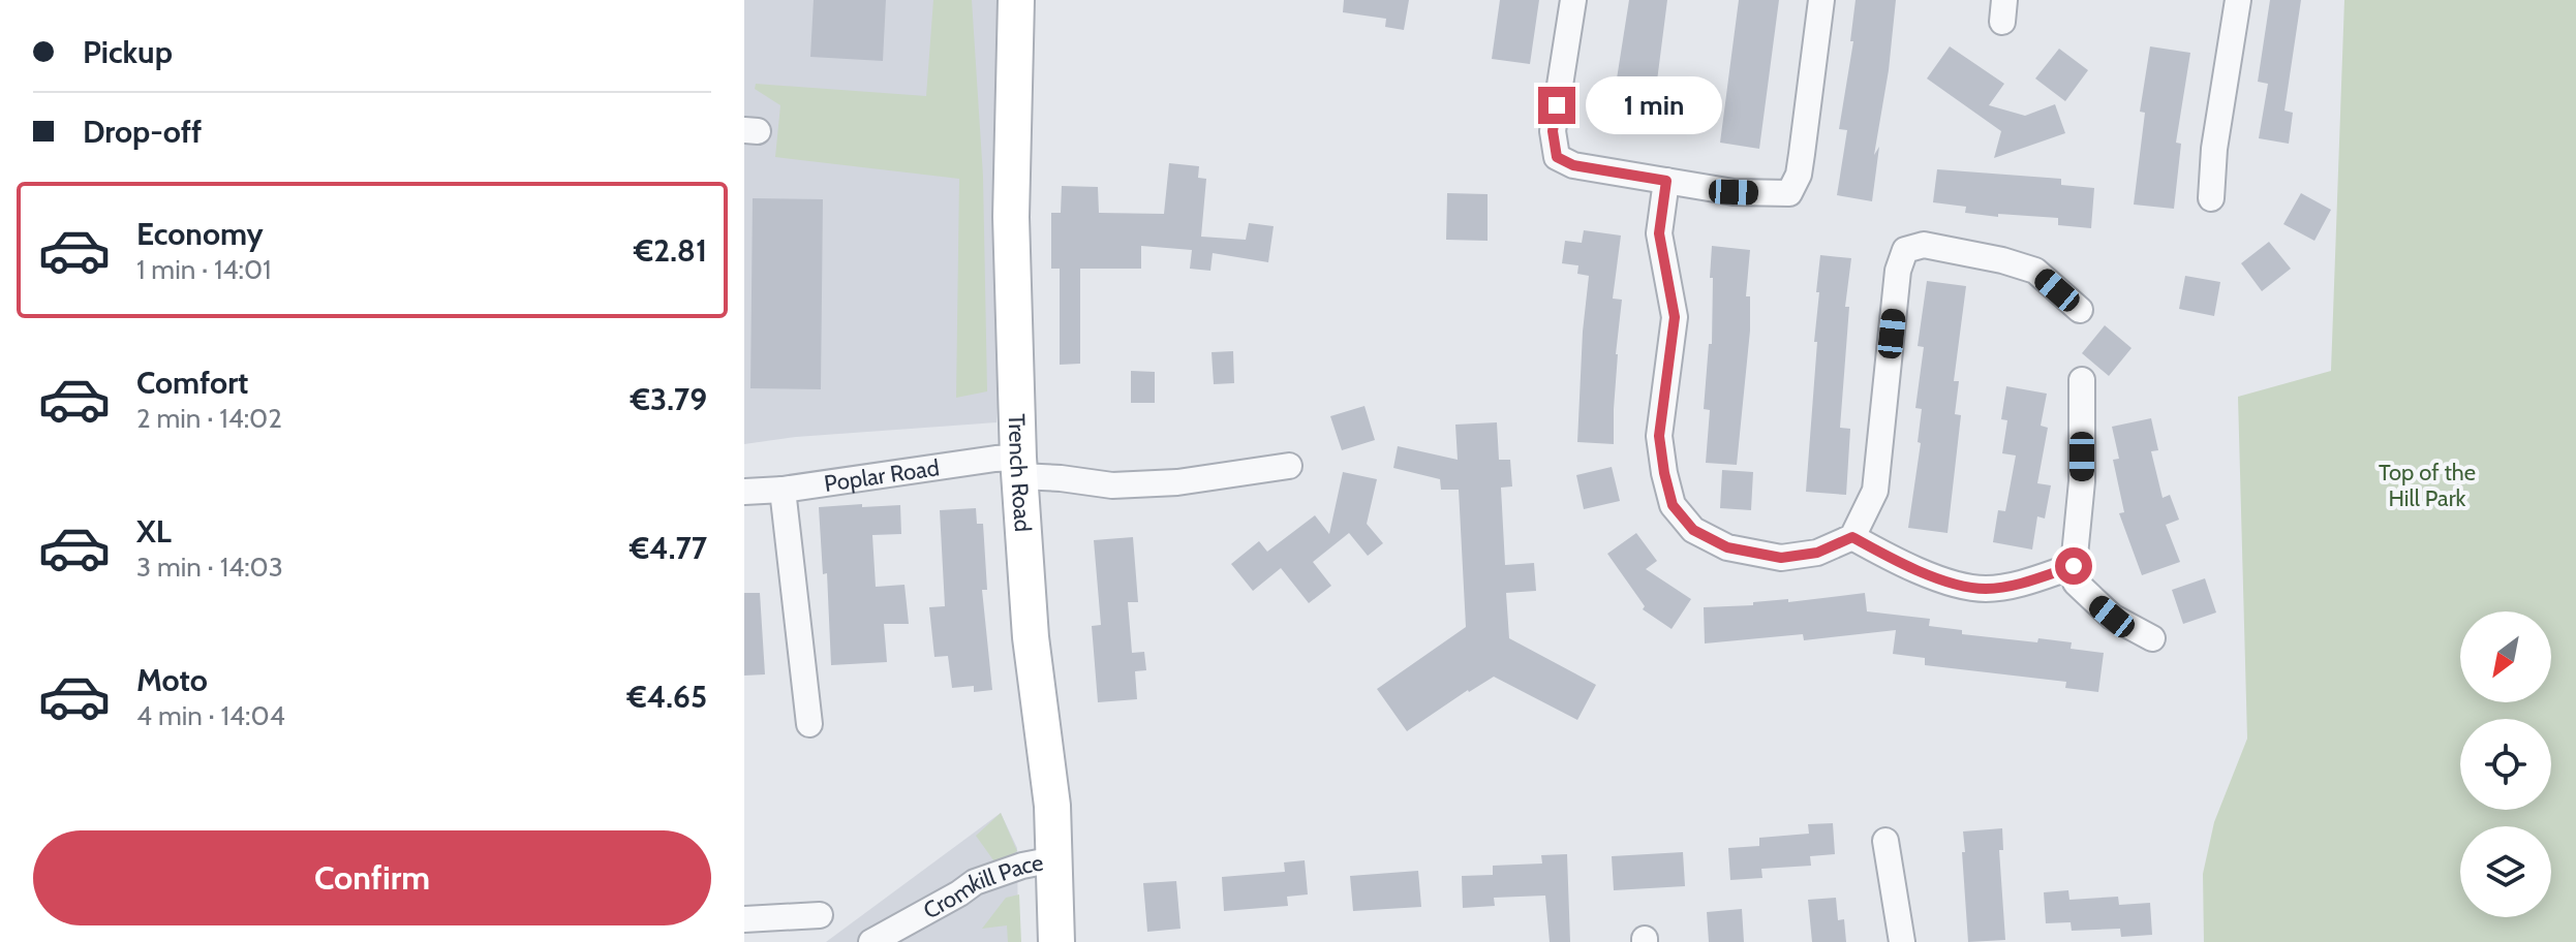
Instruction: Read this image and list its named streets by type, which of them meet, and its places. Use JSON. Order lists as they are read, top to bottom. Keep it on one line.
{"streets":{"street":["Trench Road","Poplar Road","Cromkill Pace"]},"crossings":[["Trench Road","Poplar Road"],["Trench Road","Cromkill Pace"]],"parks":["Top of the Hill Park"],"north":"bottom left","page":{"banner":["Pickup","Drop-off"],"bubble":"1 min","list":[{"name":"Economy","note":"1 min · 14:01","value":"€2.81"},{"name":"Comfort","note":"2 min · 14:02","value":"€3.79"},{"name":"XL","note":"3 min · 14:03","value":"€4.77"},{"name":"Moto","note":"4 min · 14:04","value":"€4.65"}],"buttons":"Confirm"}}
